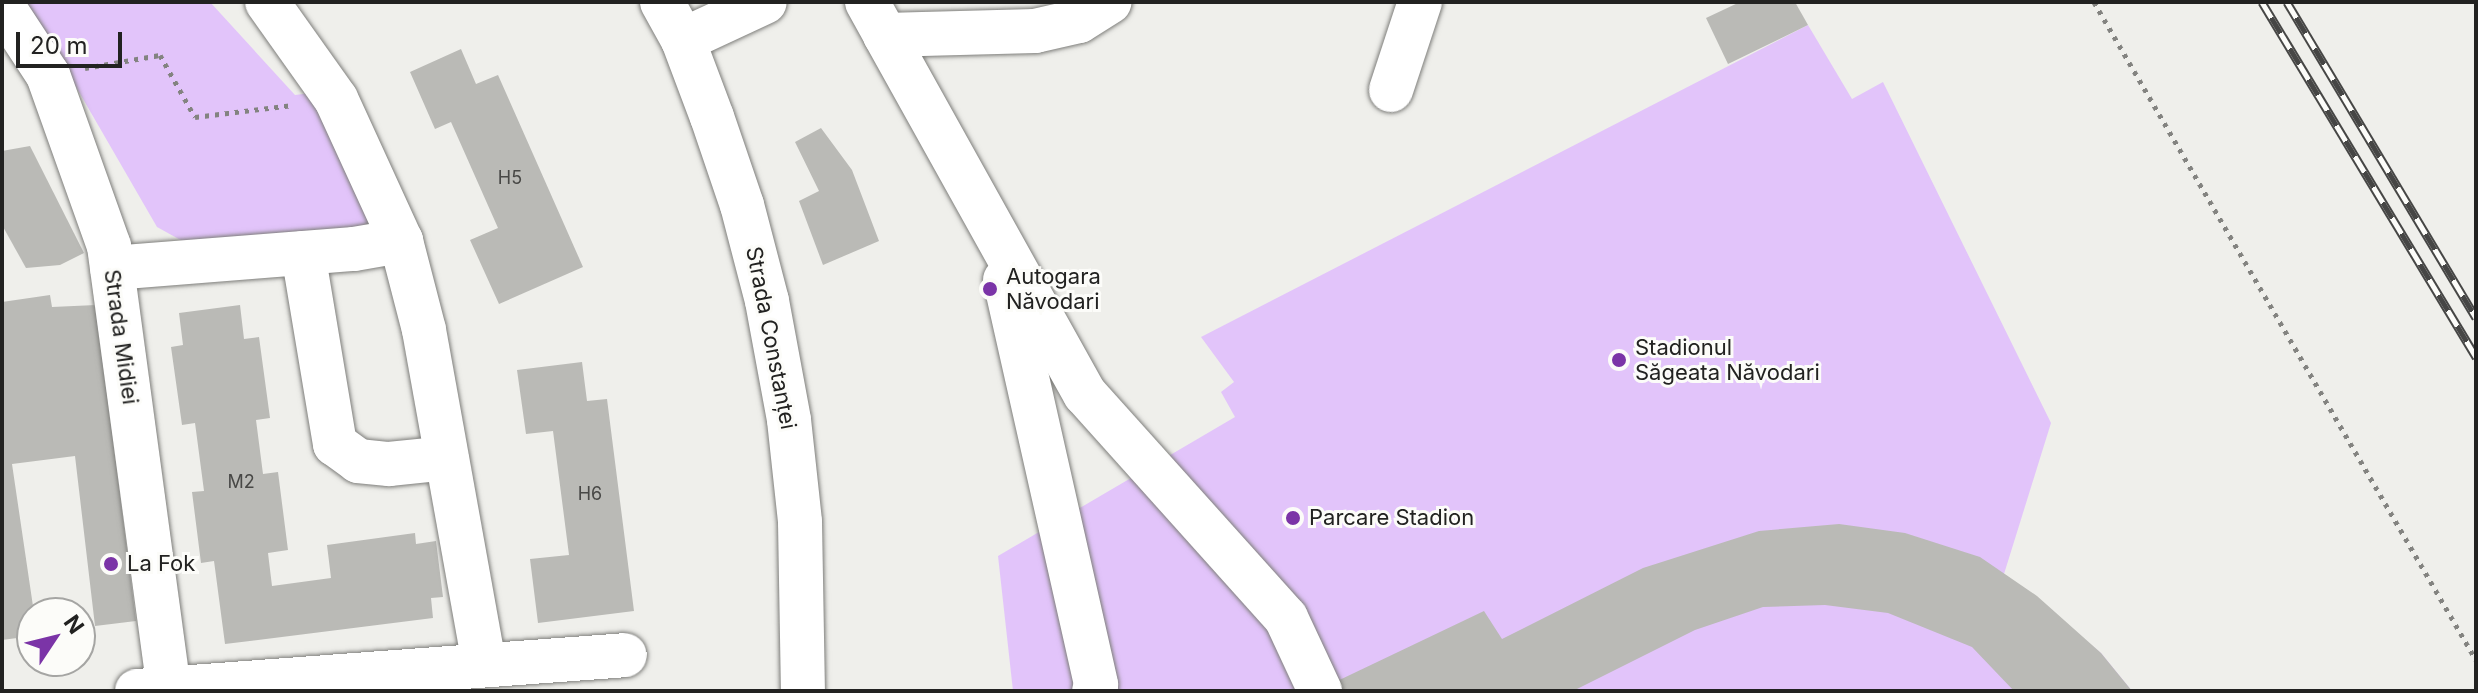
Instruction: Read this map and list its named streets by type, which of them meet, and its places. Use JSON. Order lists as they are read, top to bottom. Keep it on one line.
{"streets":{"street":["Strada Midiei","Strada Constanței"]},"places":["Autogara Năvodari","Stadionul Săgeata Năvodari","Parcare Stadion","La Fok"],"house_numbers":["H5","M2","H6"],"scale_bar":"20 m","north":"top right"}
